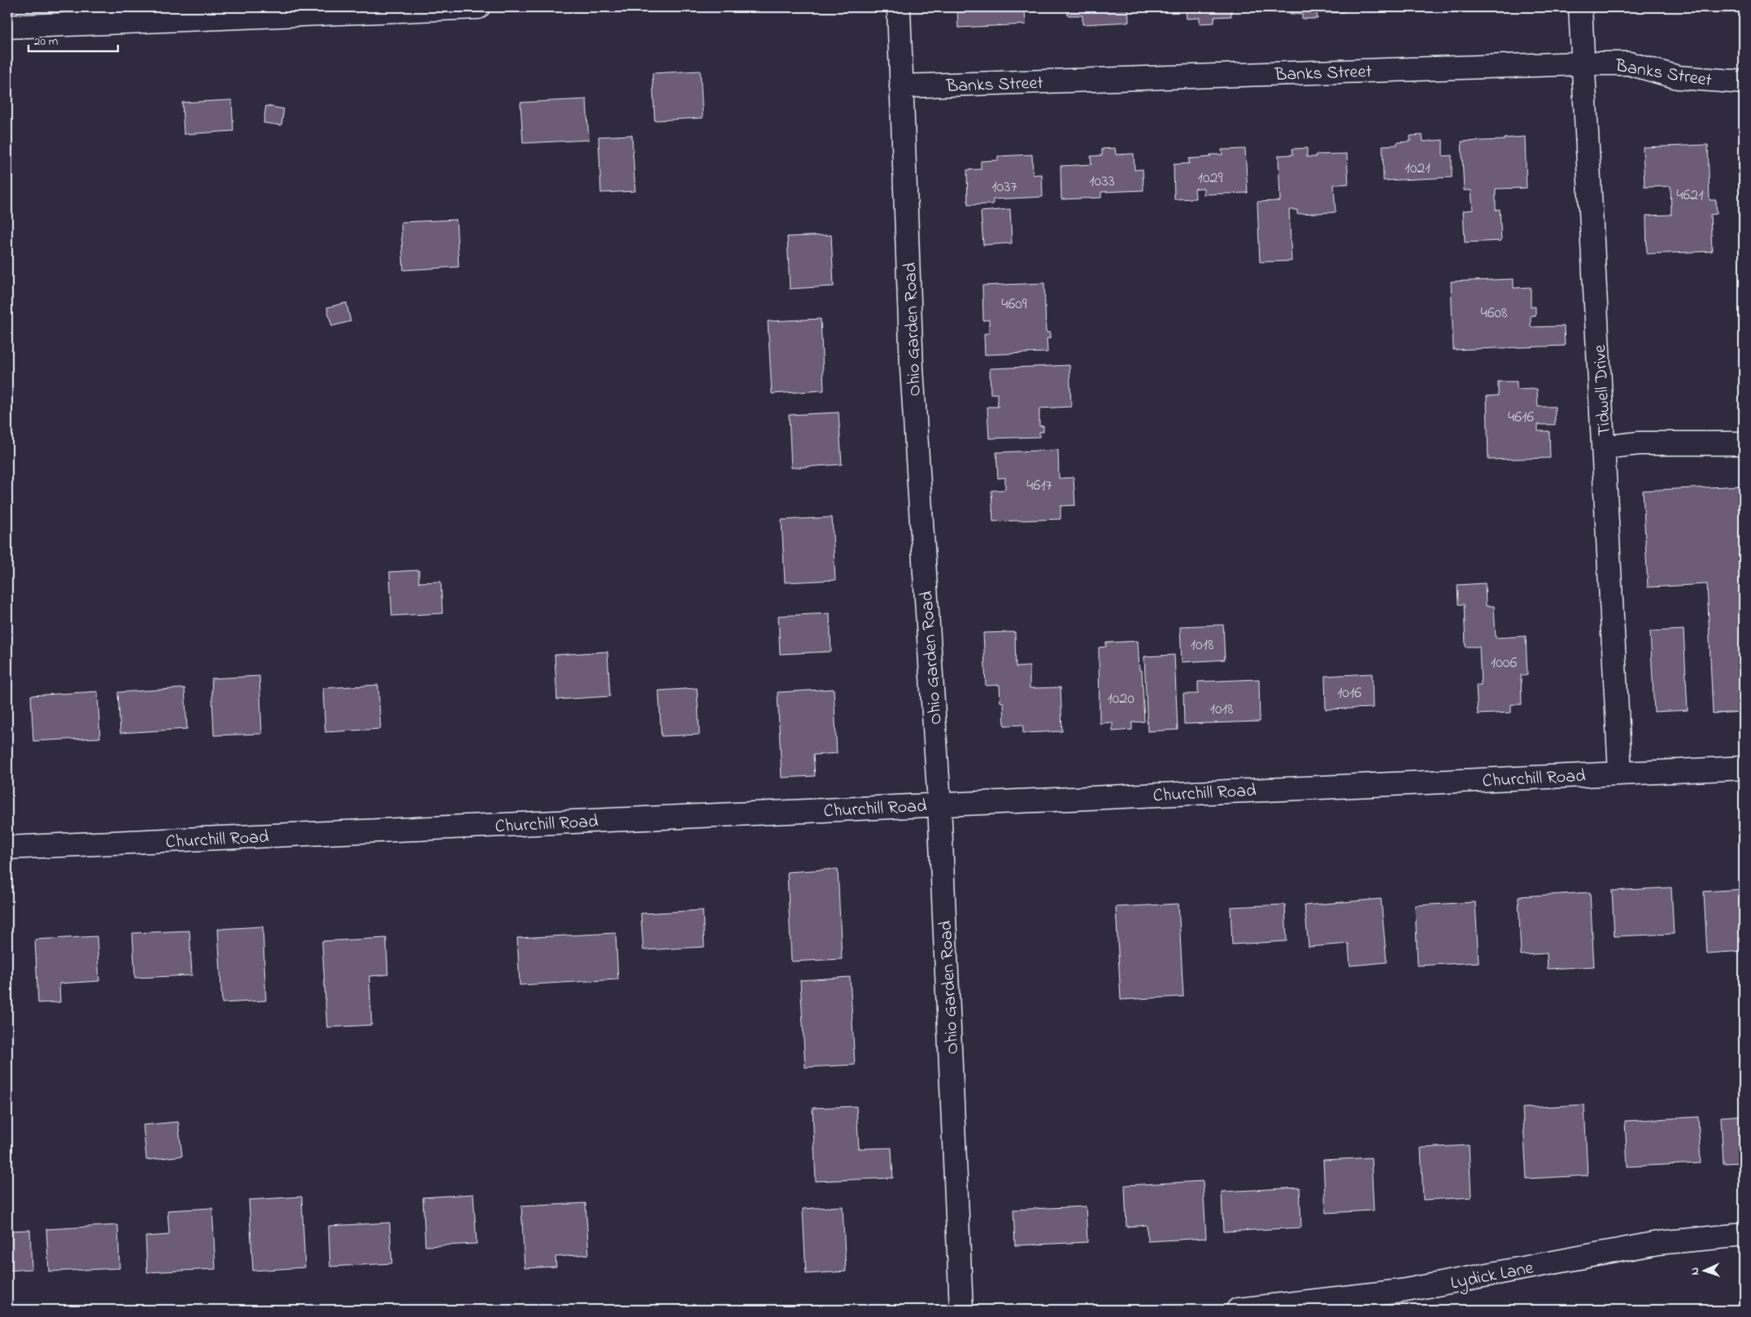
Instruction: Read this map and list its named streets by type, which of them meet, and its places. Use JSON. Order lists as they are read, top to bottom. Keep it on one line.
{"streets":{"street":["Banks Street","Ohio Garden Road","Tidwell Drive","Churchill Road","Lydick Lane"]},"crossings":[["Banks Street","Ohio Garden Road"],["Banks Street","Tidwell Drive"],["Ohio Garden Road","Churchill Road"],["Tidwell Drive","Churchill Road"]],"house_numbers":["1021","1029","1033","1037","4621","4609","4608","4616","4617","1018","1006","1016","1020","1018"],"scale_bar":"20 m","north":"left"}
